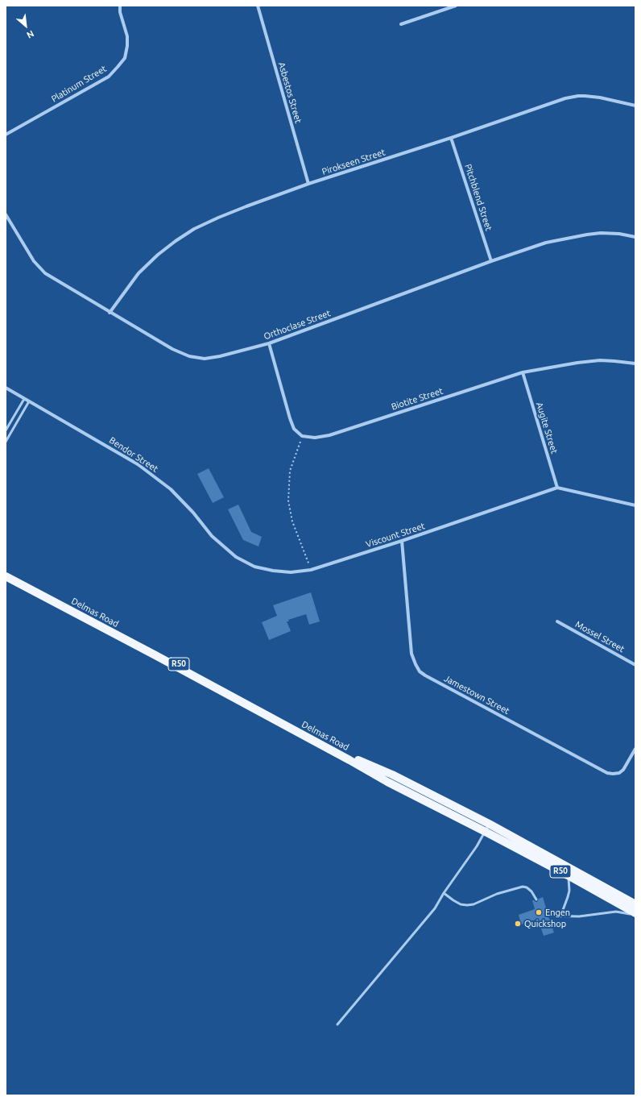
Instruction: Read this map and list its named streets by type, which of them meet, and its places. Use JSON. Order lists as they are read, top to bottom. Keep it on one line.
{"streets":{"main road":["Delmas Road","R50"],"street":["Platinum Street","Asbestos Street","Pirokseen Street","Pitchblend Street","Orthoclase Street","Biotite Street","Augite Street","Bendor Street","Viscount Street","Mossel Street","Jamestown Street"]},"crossings":[["Asbestos Street","Pirokseen Street"],["Pirokseen Street","Pitchblend Street"],["Pirokseen Street","Orthoclase Street"],["Pitchblend Street","Orthoclase Street"],["Biotite Street","Augite Street"],["Augite Street","Viscount Street"],["Bendor Street","Viscount Street"],["Viscount Street","Jamestown Street"]],"places":["Engen","Quickshop"],"north":"bottom right"}
